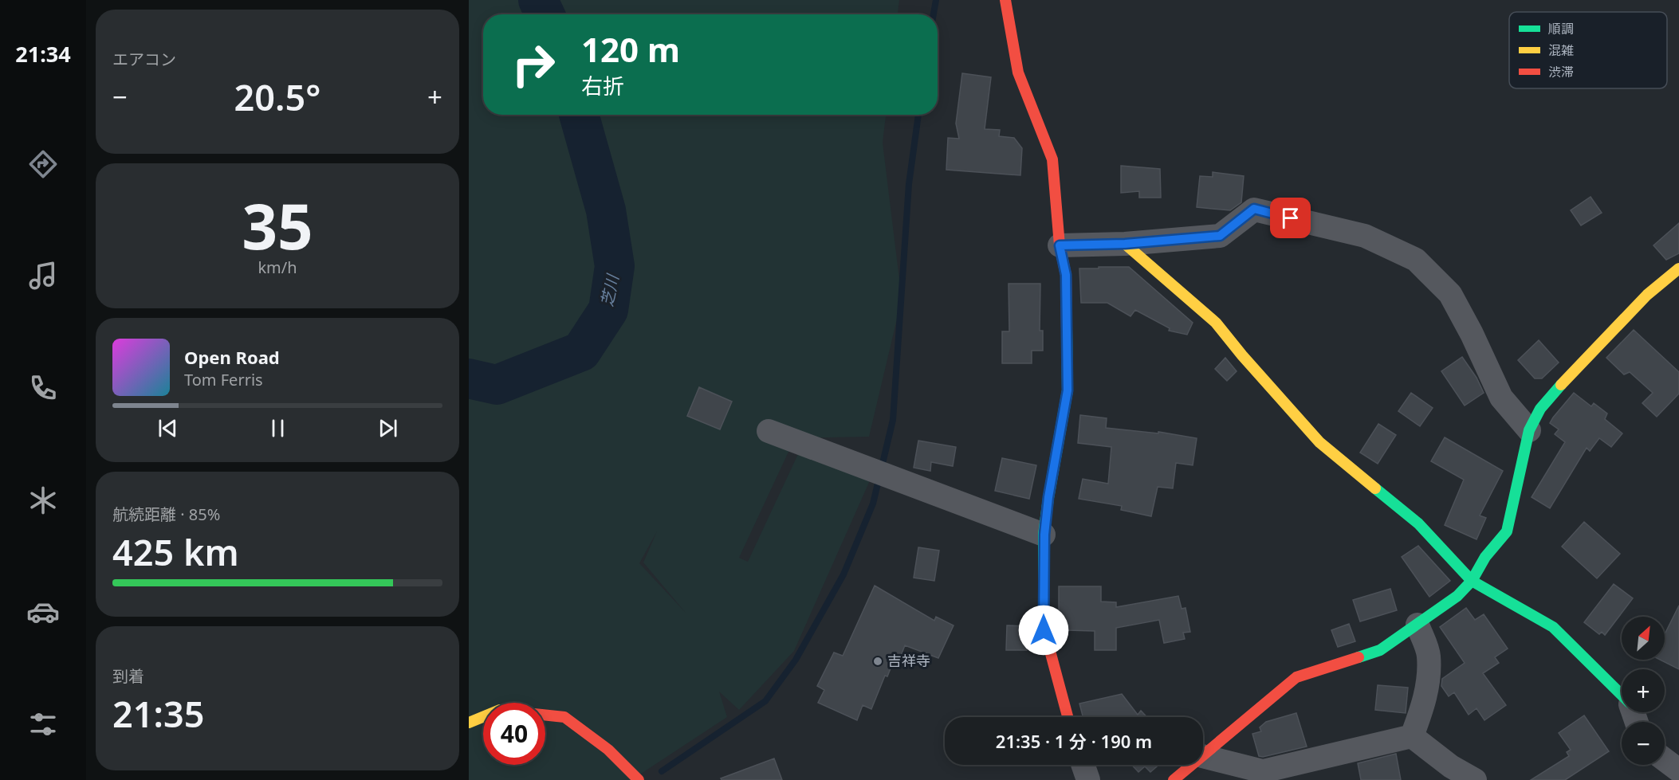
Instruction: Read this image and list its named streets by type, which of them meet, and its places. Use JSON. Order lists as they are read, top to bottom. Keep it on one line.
{"water":["芝川"],"places":["吉祥寺"],"legend":["順調","混雑","渋滞"],"north":"top right","page":{"tabs":"21:34","tile":["エアコン",["35","km/h"],["航続距離 · 85%","425 km"],["到着","21:35"]],"turn":["120 m","右折"],"heat":["−","20.5°","+"],"song":["Open Road","Tom Ferris"],"map_buttons":["+","−"],"limit":"40","trip":"21:35 · 1 分 · 190 m"}}
